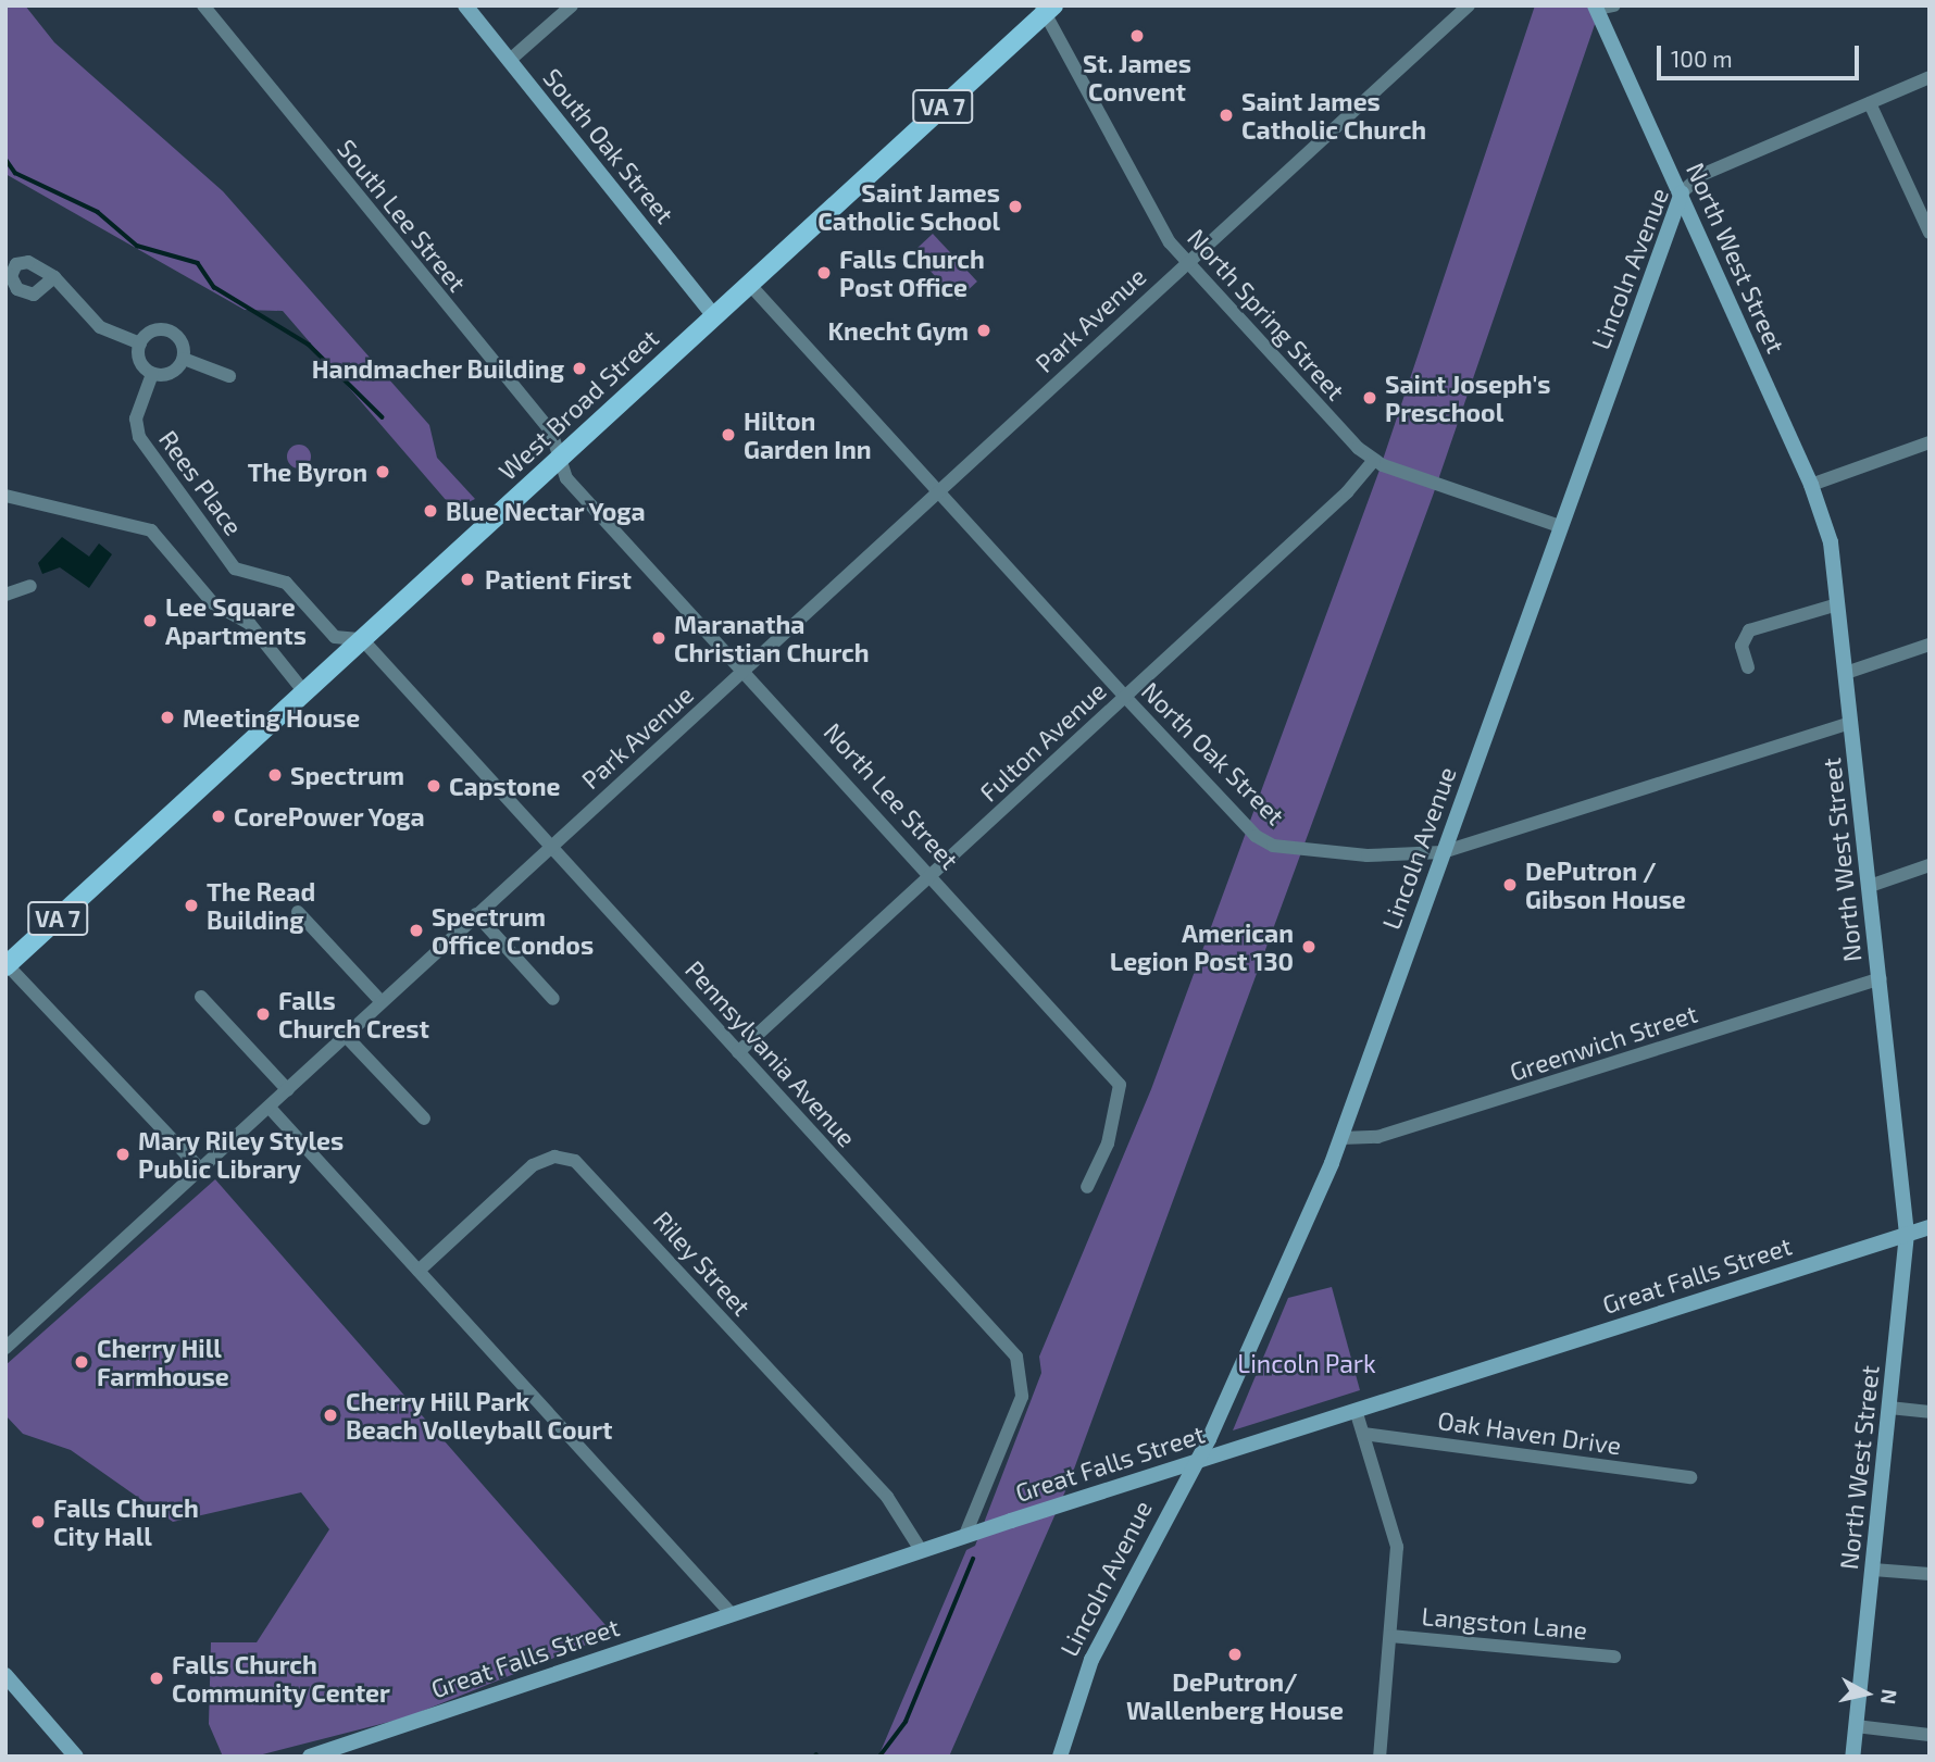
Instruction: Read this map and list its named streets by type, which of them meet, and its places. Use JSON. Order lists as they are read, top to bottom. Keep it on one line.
{"streets":{"main road":["VA 7","South Oak Street","North West Street","Lincoln Avenue","West Broad Street","Great Falls Street"],"street":["South Lee Street","North Spring Street","Park Avenue","Rees Place","Fulton Avenue","North Oak Street","North Lee Street","Greenwich Street","Pennsylvania Avenue","Riley Street","Oak Haven Drive","Langston Lane"]},"crossings":[["South Oak Street","West Broad Street"],["South Lee Street","West Broad Street"],["South Lee Street","North Lee Street"],["North West Street","Lincoln Avenue"],["North West Street","North Oak Street"],["North West Street","Greenwich Street"],["North West Street","Great Falls Street"],["Lincoln Avenue","North Spring Street"],["Lincoln Avenue","North Oak Street"],["Lincoln Avenue","Greenwich Street"],["Lincoln Avenue","Great Falls Street"],["North Spring Street","Park Avenue"],["North Spring Street","West Broad Street"],["North Spring Street","Fulton Avenue"],["Park Avenue","North Oak Street"],["Park Avenue","North Lee Street"],["Park Avenue","Pennsylvania Avenue"],["West Broad Street","Rees Place"],["West Broad Street","North Oak Street"],["West Broad Street","North Lee Street"],["West Broad Street","Pennsylvania Avenue"],["Rees Place","Pennsylvania Avenue"],["Fulton Avenue","North Oak Street"],["Fulton Avenue","North Lee Street"],["Fulton Avenue","Pennsylvania Avenue"],["Pennsylvania Avenue","Great Falls Street"],["Riley Street","Great Falls Street"]],"parks":["Lincoln Park"],"places":["St. James Convent","Saint James Catholic Church","Saint James Catholic School","Falls Church Post Office","Knecht Gym","Handmacher Building","Saint Joseph's Preschool","Hilton Garden Inn","The Byron","Blue Nectar Yoga","Patient First","Lee Square Apartments","Maranatha Christian Church","Meeting House","Spectrum","Capstone","CorePower Yoga","DePutron / Gibson House","The Read Building","Spectrum Office Condos","American Legion Post 130","Falls Church Crest","Mary Riley Styles Public Library","Cherry Hill Farmhouse","Cherry Hill Park Beach Volleyball Court","Falls Church City Hall","DePutron/ Wallenberg House","Falls Church Community Center"],"scale_bar":"100 m","north":"right"}
